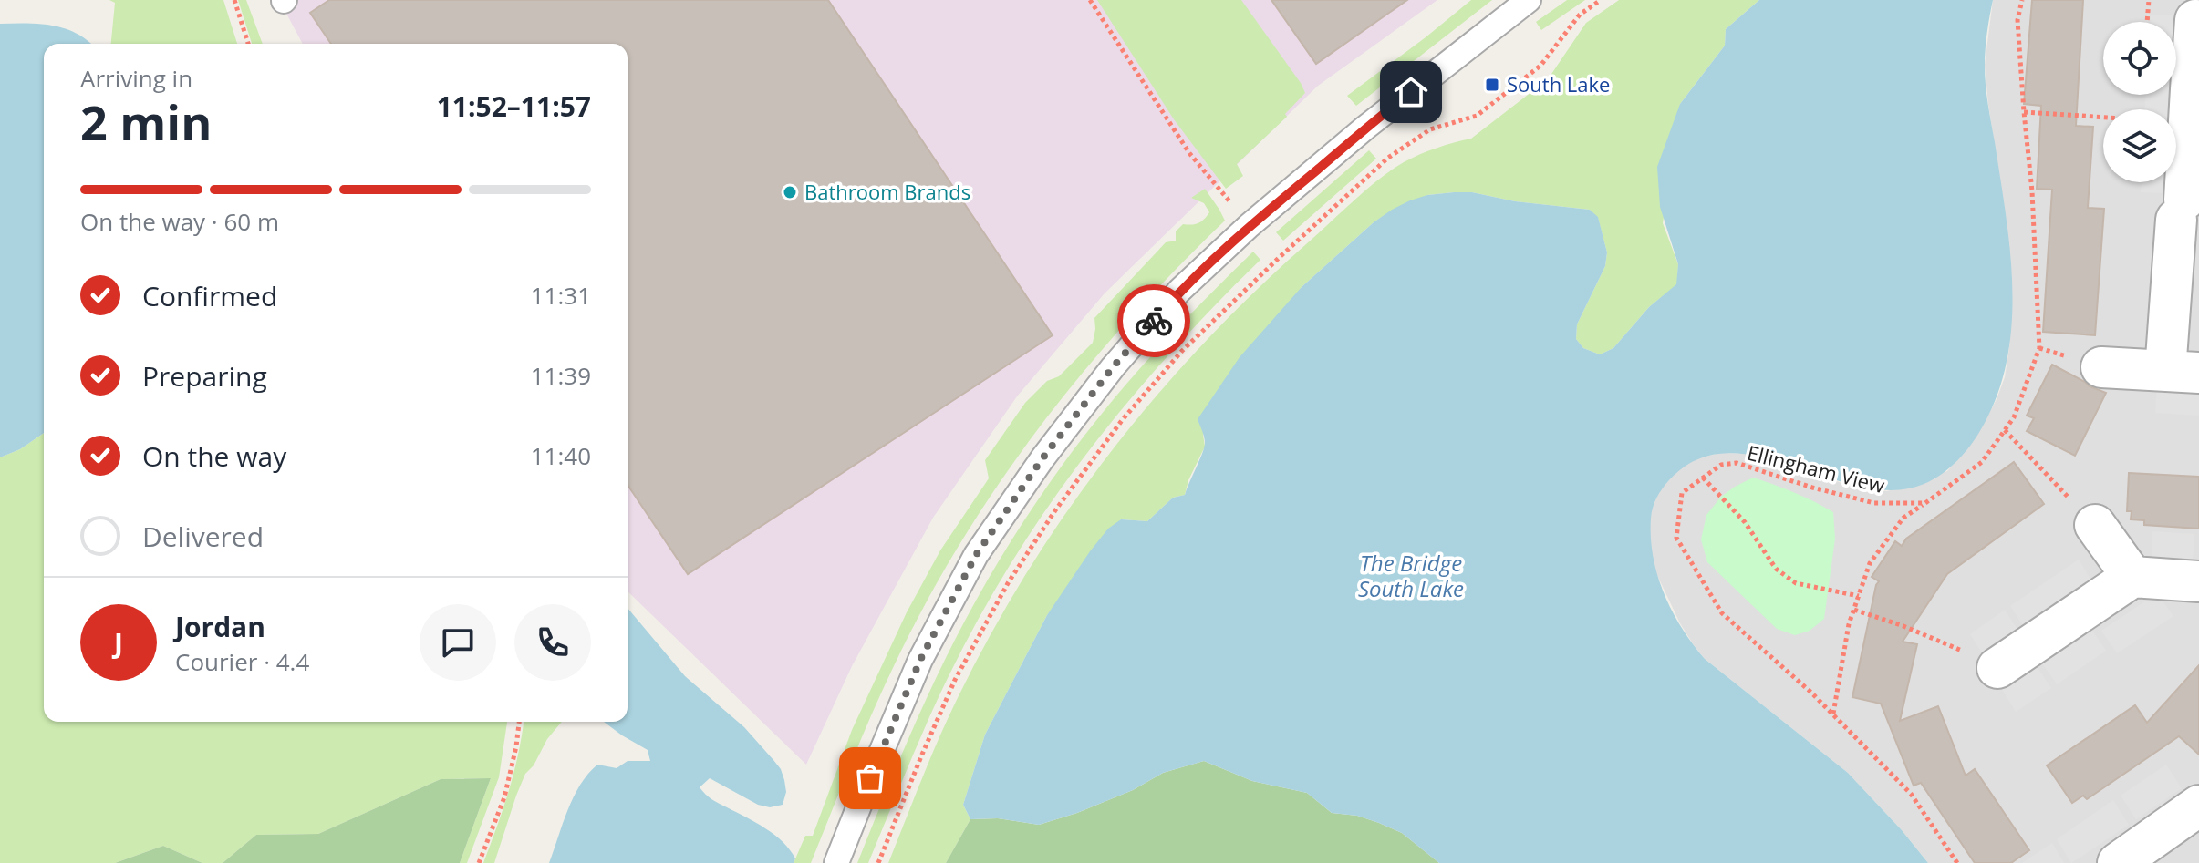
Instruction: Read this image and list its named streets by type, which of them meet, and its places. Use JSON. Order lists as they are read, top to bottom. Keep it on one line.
{"streets":{"path":["Ellingham View"]},"water":["The Bridge South Lake"],"places":{"transit":["South Lake"],"other":["Bathroom Brands"]},"page":{"heading":["2 min","Arriving in","11:52–11:57"],"panel":["Jordan","Courier · 4.4"],"bar":"On the way · 60 m","list":[["Confirmed","11:31"],["Preparing","11:39"],["On the way","11:40"],"Delivered"],"round":"J"}}
